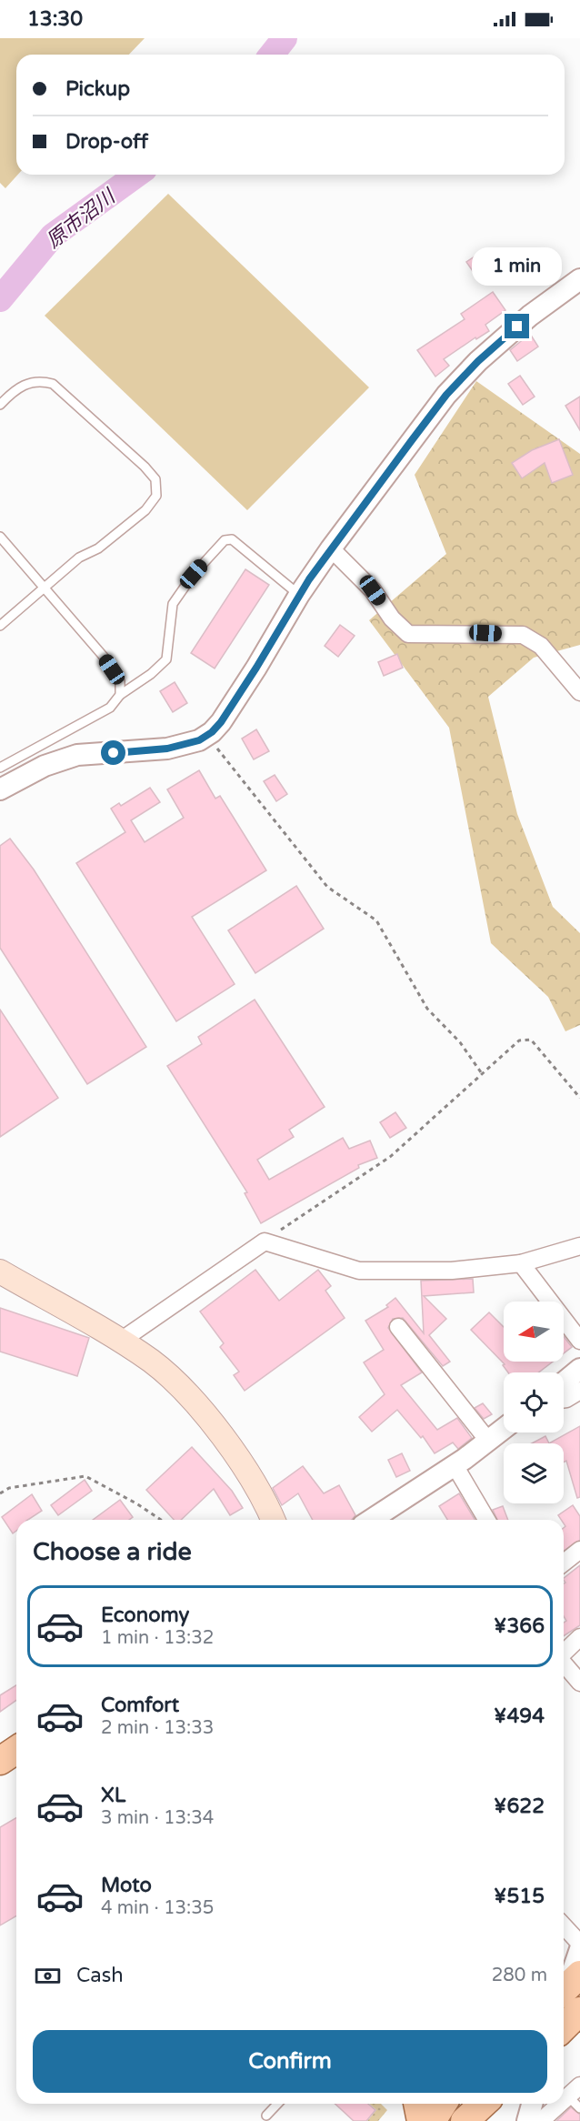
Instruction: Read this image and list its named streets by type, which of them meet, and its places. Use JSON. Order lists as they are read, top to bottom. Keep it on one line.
{"water":["原市沼川"],"north":"left","page":{"status":"13:30","banner":["Pickup","Drop-off"],"bubble":"1 min","heading":"Choose a ride","list":[{"name":"Economy","note":"1 min · 13:32","value":"¥366"},{"name":"Comfort","note":"2 min · 13:33","value":"¥494"},{"name":"XL","note":"3 min · 13:34","value":"¥622"},{"name":"Moto","note":"4 min · 13:35","value":"¥515"}],"pay":["Cash","280 m"],"buttons":"Confirm"}}
